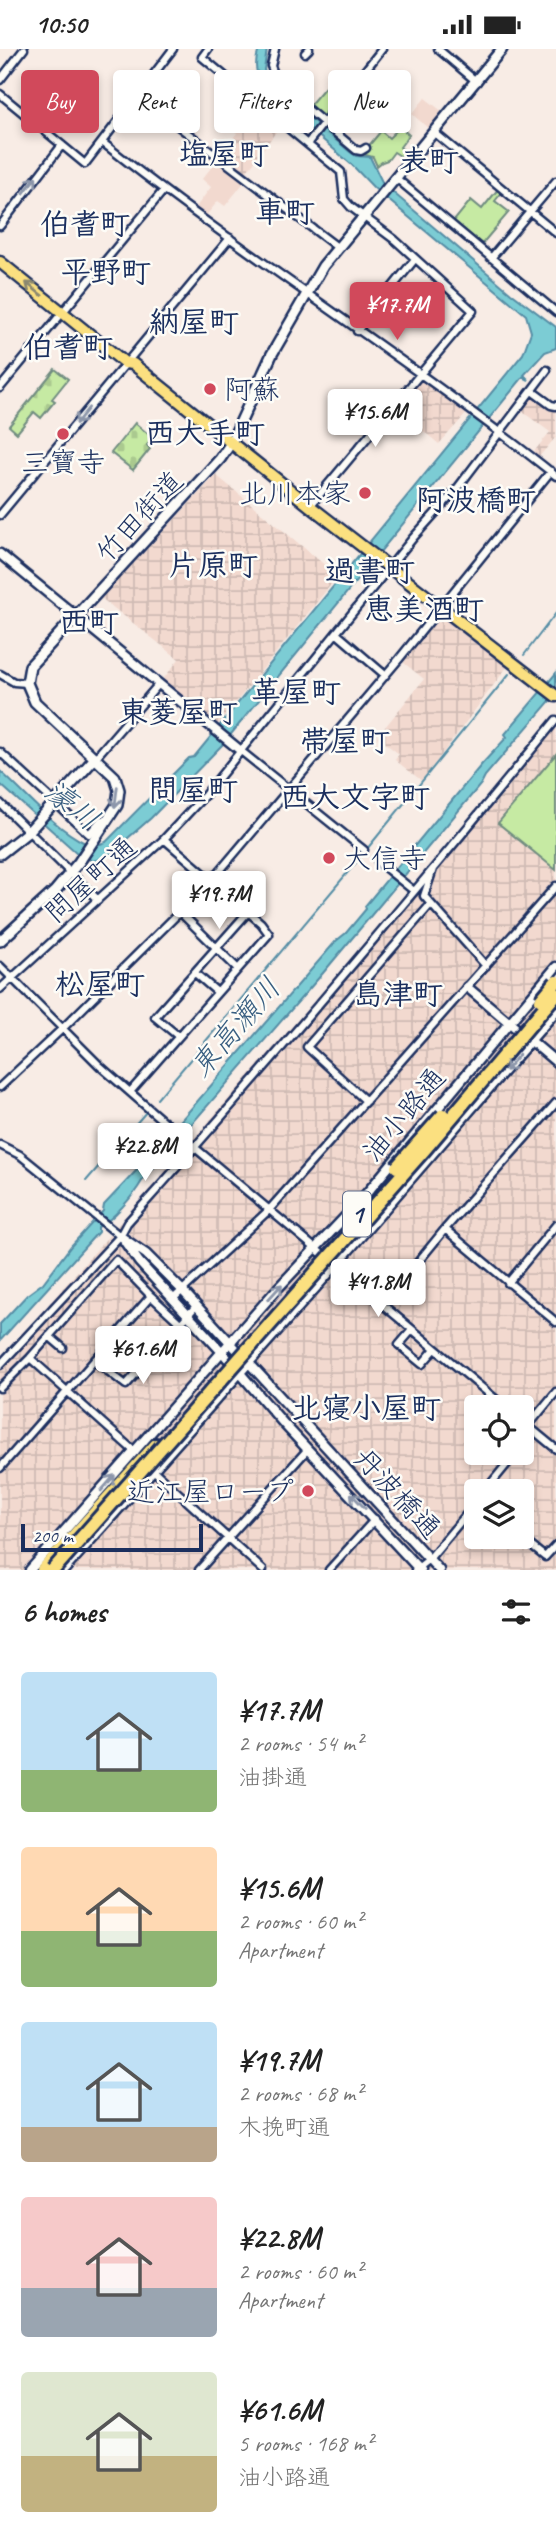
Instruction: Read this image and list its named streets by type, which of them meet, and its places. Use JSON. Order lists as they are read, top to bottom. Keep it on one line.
{"streets":{"highway":["1"],"main road":["竹田街道"],"street":["問屋町通","油小路通","丹波橋通"]},"crossings":[["油小路通","丹波橋通"]],"districts":["塩屋町","表町","車町","伯耆町","平野町","納屋町","伯耆町","西大手町","阿波橋町","片原町","過書町","恵美酒町","西町","革屋町","東菱屋町","帯屋町","問屋町","西大文字町","松屋町","島津町","北寝小屋町"],"water":["濠川","東高瀬川"],"places":["阿蘇","三寶寺","北川本家","大信寺","近江屋ロープ"],"scale_bar":"200 m","page":{"status":"10:50","chip":["Buy","Rent","Filters","New"],"price":["¥17.7M","¥15.6M","¥19.7M","¥22.8M","¥41.8M","¥61.6M"],"scale":"200 m","heading":"6 homes","list":[{"name":"¥17.7M","note":"2 rooms · 54 m² · 油掛通"},{"name":"¥15.6M","note":"2 rooms · 60 m² · Apartment"},{"name":"¥19.7M","note":"2 rooms · 68 m² · 木挽町通"},{"name":"¥22.8M","note":"2 rooms · 60 m² · Apartment"},{"name":"¥61.6M","note":"5 rooms · 168 m² · 油小路通"}]}}
